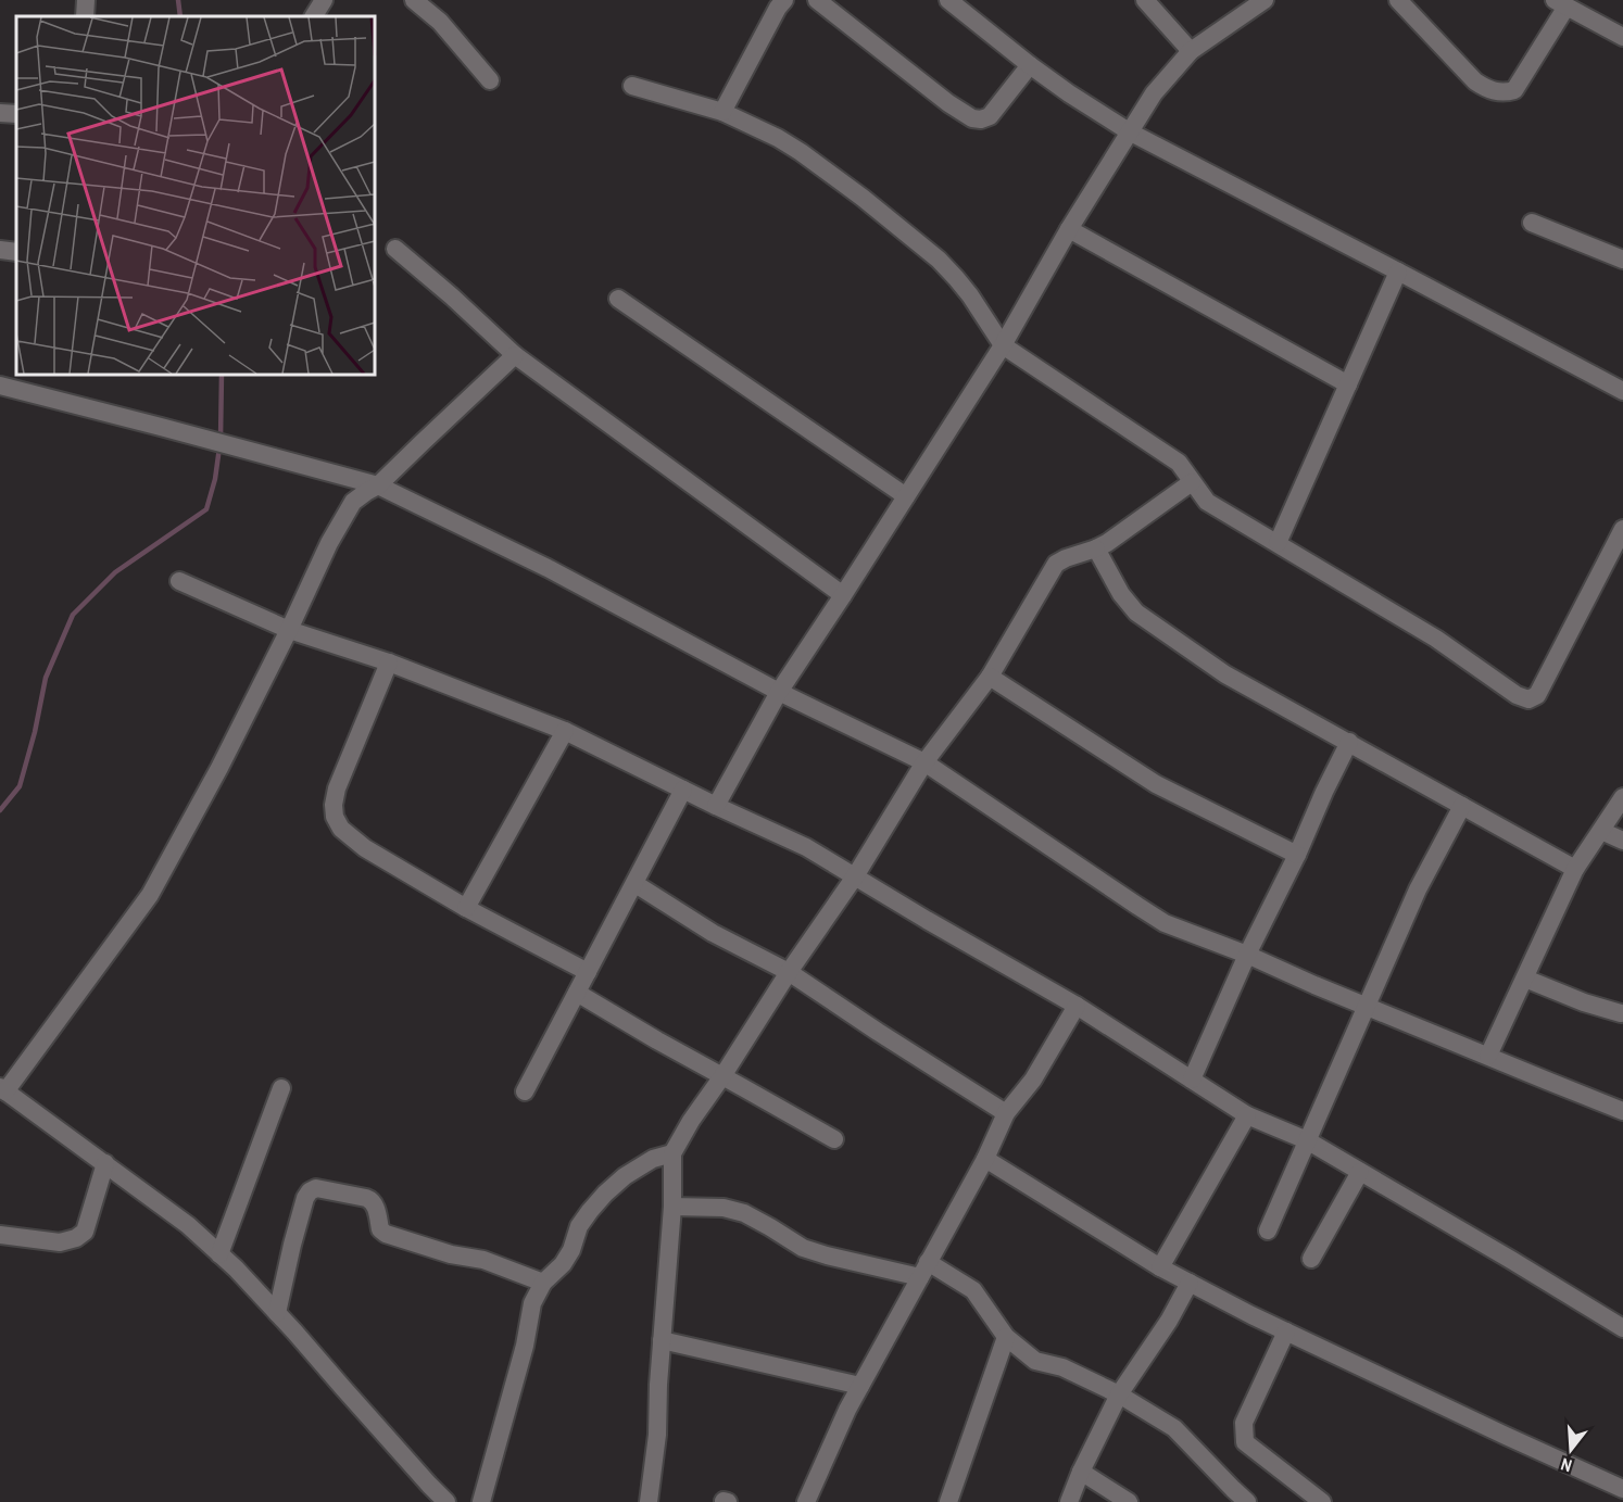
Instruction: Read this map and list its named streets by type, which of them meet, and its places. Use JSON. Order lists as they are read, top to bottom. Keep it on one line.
{"north":"bottom"}
